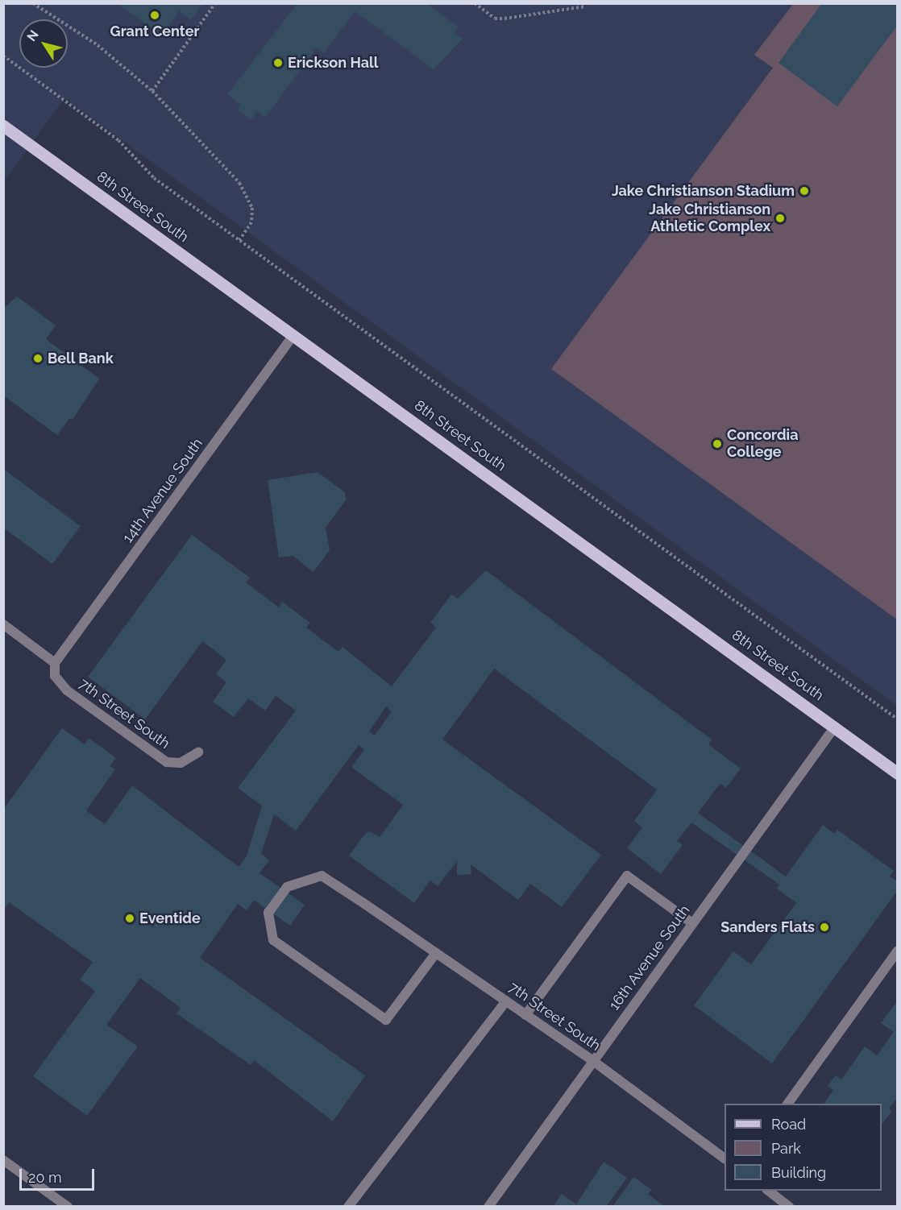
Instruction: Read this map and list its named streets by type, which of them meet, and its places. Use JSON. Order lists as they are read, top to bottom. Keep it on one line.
{"streets":{"main road":["8th Street South"],"street":["14th Avenue South","7th Street South","16th Avenue South"]},"crossings":[["8th Street South","14th Avenue South"],["8th Street South","16th Avenue South"],["14th Avenue South","7th Street South"],["7th Street South","16th Avenue South"]],"places":["Grant Center","Erickson Hall","Jake Christianson Stadium","Jake Christianson Athletic Complex","Bell Bank","Concordia College","Eventide","Sanders Flats"],"legend":["Road","Park","Building"],"scale_bar":"20 m","north":"top left"}
